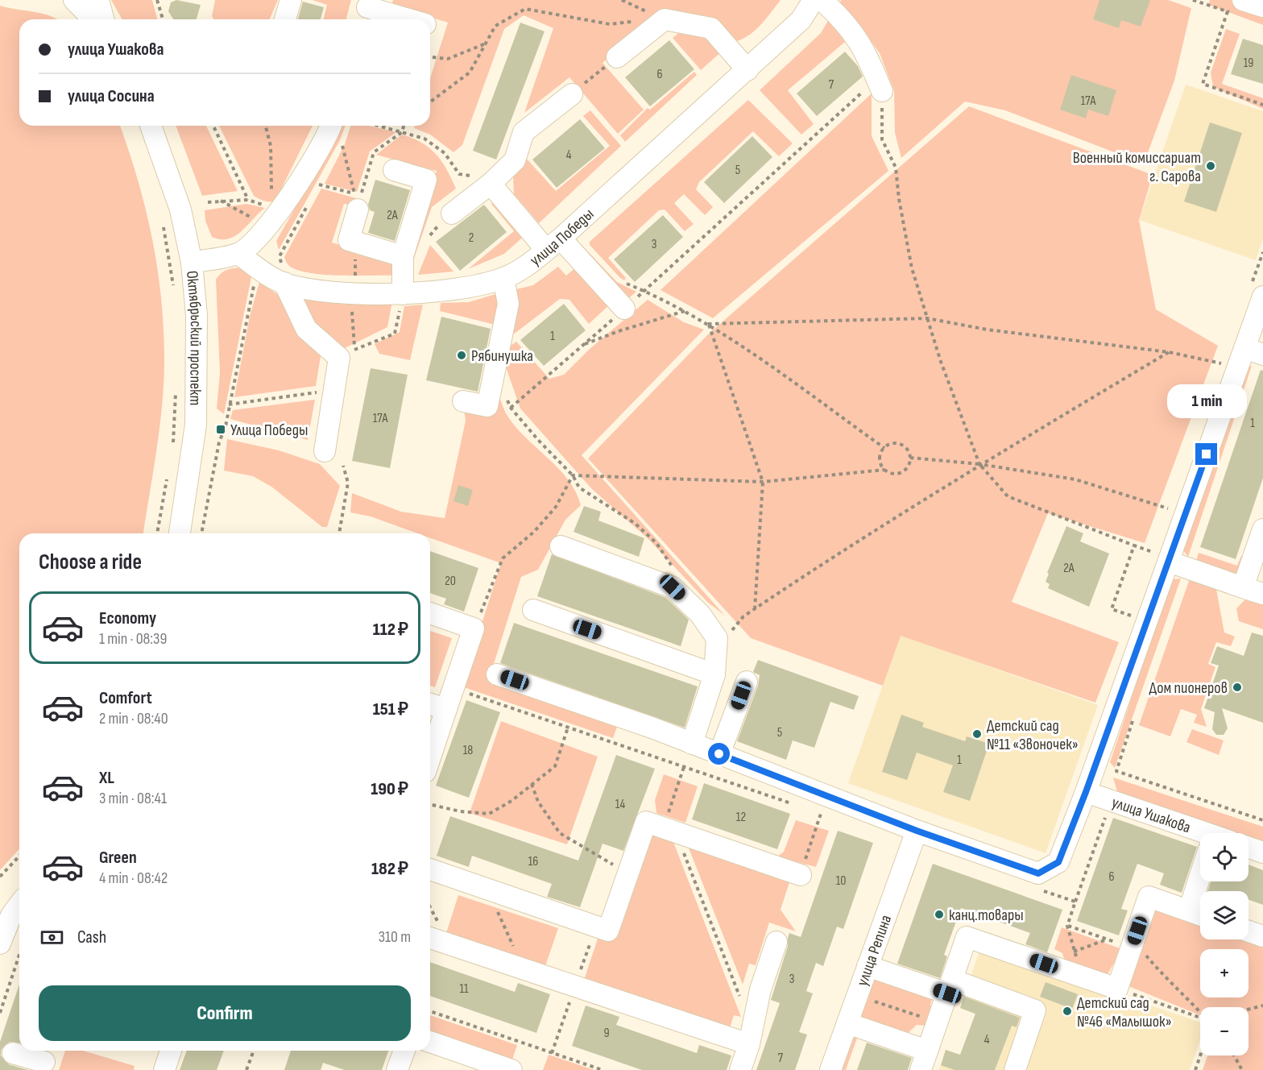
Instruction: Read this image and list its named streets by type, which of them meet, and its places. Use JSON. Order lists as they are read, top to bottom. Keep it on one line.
{"streets":{"street":["улица Победы","Октябрьский проспект","улица Ушакова","улица Репина"]},"crossings":[["улица Победы","Октябрьский проспект"]],"places":{"other":["Военный комиссариат г. Сарова","Рябинушка","Дом пионеров","Детский сад №11 «Звоночек»","канц.товары","Детский сад №46 «Малышок»"],"transit":["Улица Победы"]},"house_numbers":["19","6","7","17А","4","5","2А","2","3","1","17А","1","2А","20","5","18","1","14","12","16","6","10","3","11","9","4","7"],"page":{"banner":["улица Ушакова","улица Сосина"],"bubble":"1 min","heading":"Choose a ride","list":[{"name":"Economy","note":"1 min · 08:39","value":"112 ₽"},{"name":"Comfort","note":"2 min · 08:40","value":"151 ₽"},{"name":"XL","note":"3 min · 08:41","value":"190 ₽"},{"name":"Green","note":"4 min · 08:42","value":"182 ₽"}],"map_buttons":["+","−"],"pay":["Cash","310 m"],"buttons":"Confirm"}}
